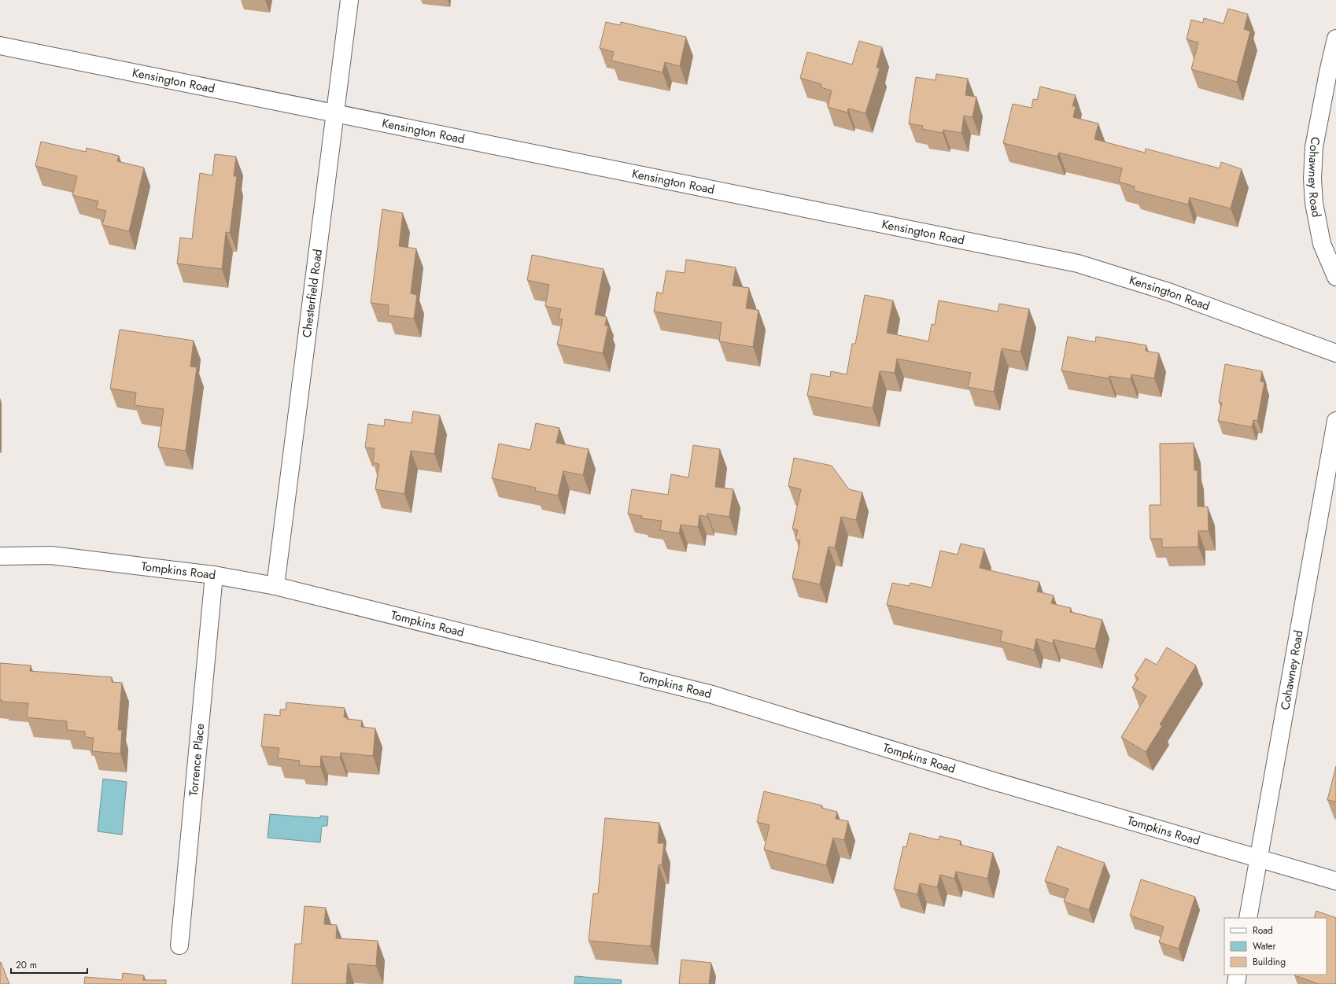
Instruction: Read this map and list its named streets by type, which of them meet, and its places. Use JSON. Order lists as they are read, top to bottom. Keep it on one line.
{"streets":{"street":["Kensington Road","Cohawney Road","Chesterfield Road","Tompkins Road","Torrence Place"]},"crossings":[["Kensington Road","Chesterfield Road"],["Cohawney Road","Tompkins Road"],["Chesterfield Road","Tompkins Road"],["Tompkins Road","Torrence Place"]],"legend":["Road","Water","Building"],"scale_bar":"20 m"}
